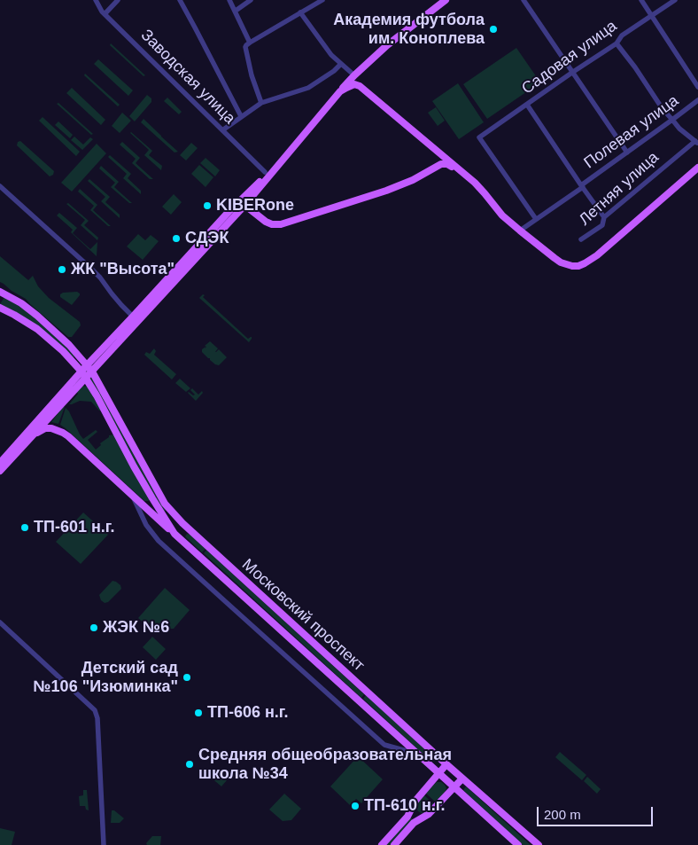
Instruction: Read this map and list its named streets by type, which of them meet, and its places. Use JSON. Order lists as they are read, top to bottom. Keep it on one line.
{"streets":{"main road":["Московский проспект"],"street":["Садовая улица","Заводская улица","Полевая улица","Летняя улица"]},"crossings":[["Садовая улица","Полевая улица"]],"places":["Академия футбола им. Коноплева","KIBERone","СДЭК","ЖК \"Высота\"","ТП-601 н.г.","ЖЭК №6","Детский сад №106 \"Изюминка\"","ТП-606 н.г.","Средняя общеобразовательная школа №34","ТП-610 н.г."],"scale_bar":"200 m"}
